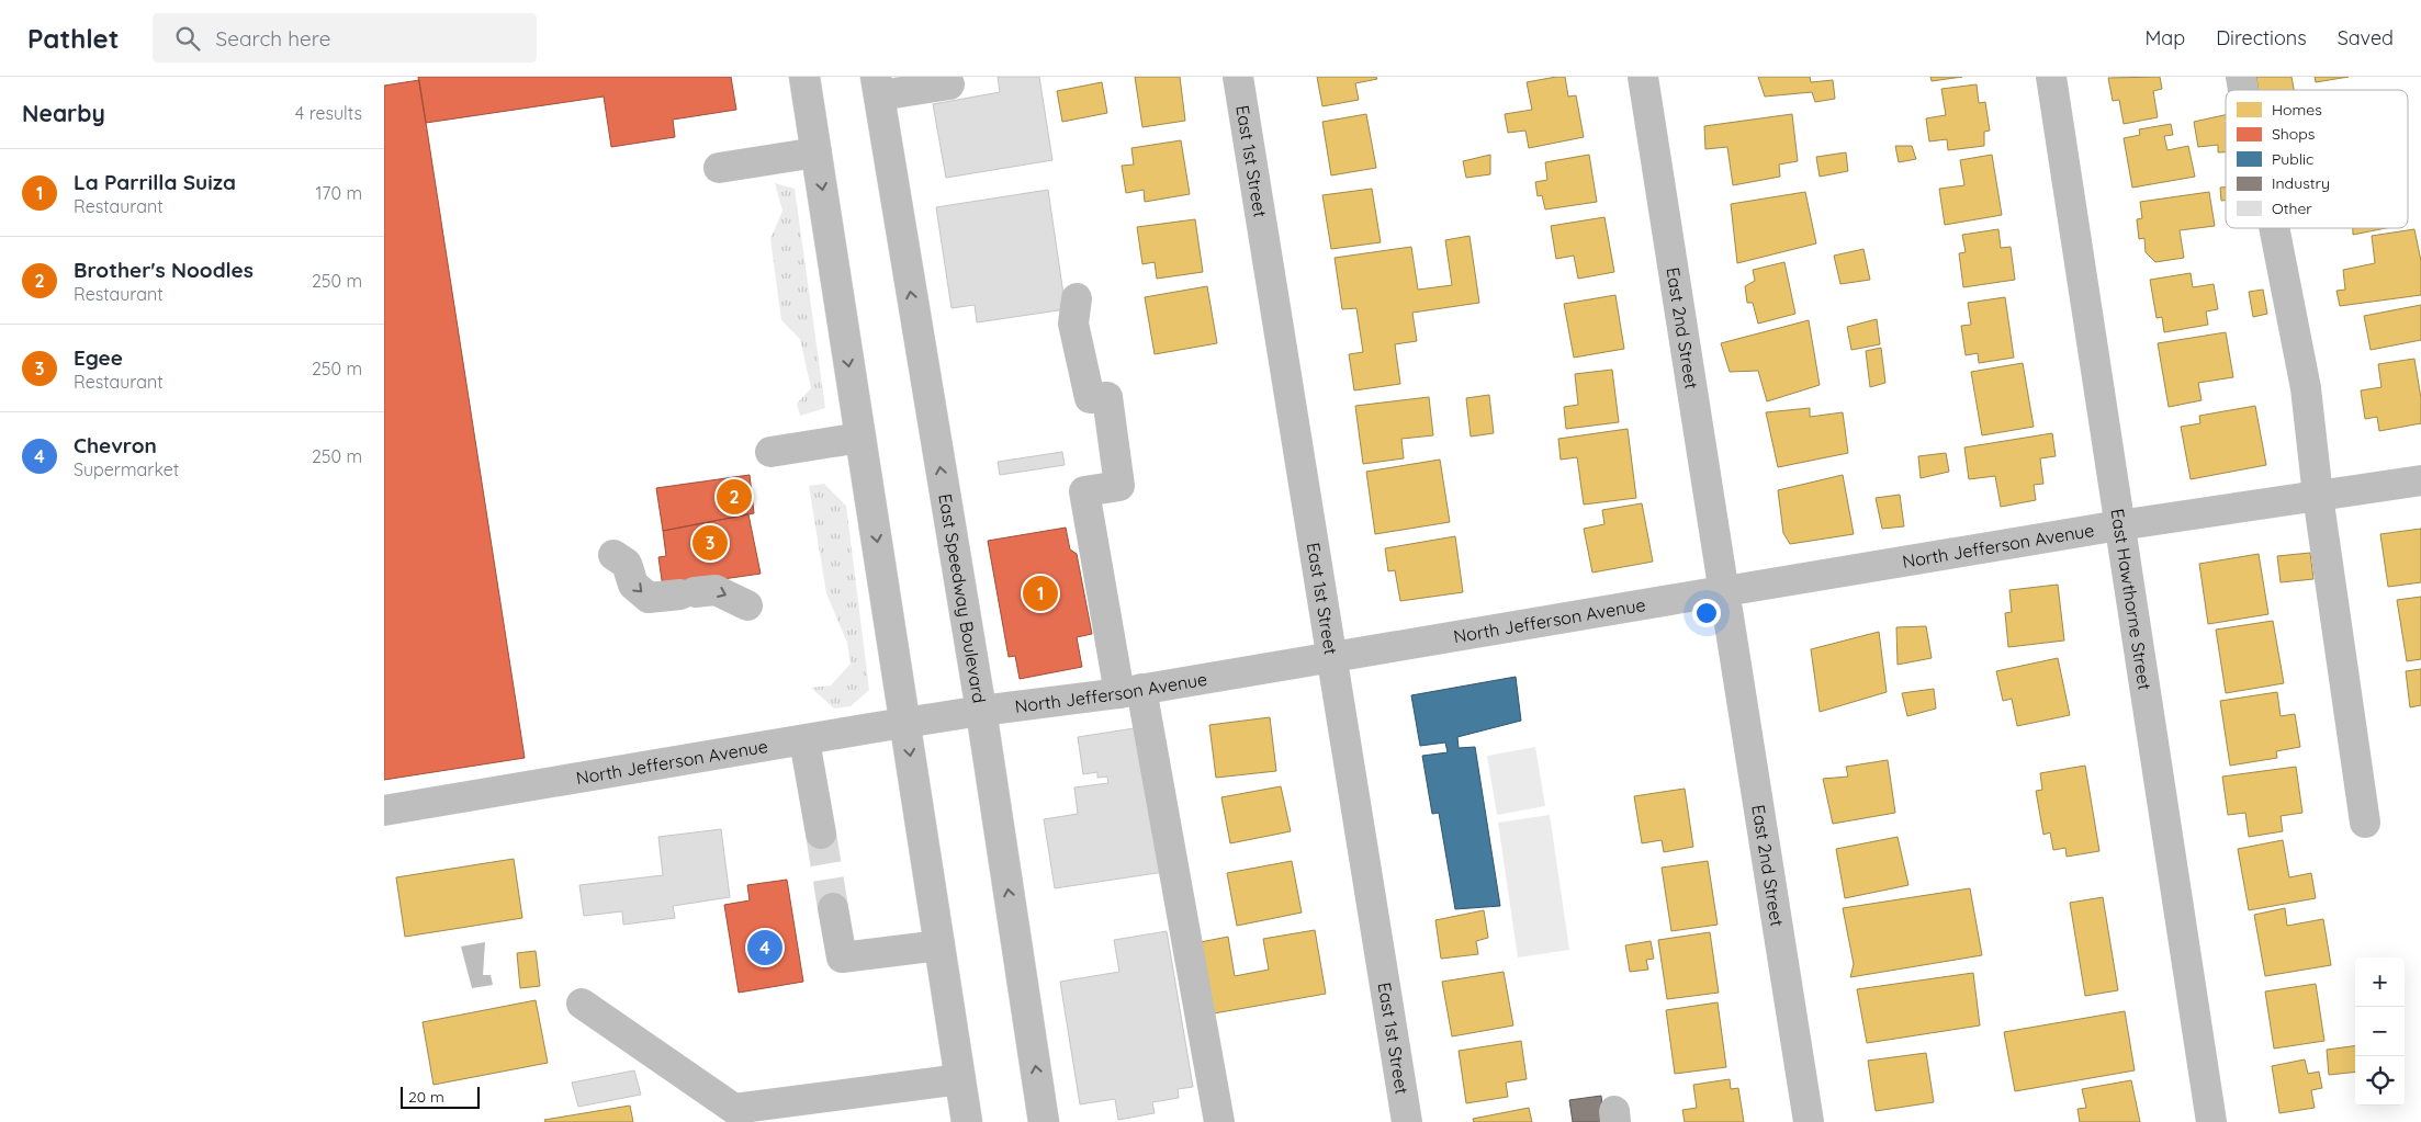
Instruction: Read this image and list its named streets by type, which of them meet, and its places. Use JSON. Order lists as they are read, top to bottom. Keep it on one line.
{"streets":{"street":["East 1st Street","East 2nd Street","North Jefferson Avenue","East Speedway Boulevard","East Hawthorne Street"]},"crossings":[["East 1st Street","North Jefferson Avenue"],["East 2nd Street","North Jefferson Avenue"],["North Jefferson Avenue","East Speedway Boulevard"],["North Jefferson Avenue","East Hawthorne Street"]],"legend":["Homes","Shops","Public","Industry","Other"],"scale_bar":"20 m","page":{"header":"Pathlet","search":"Search here","nav":["Map","Directions","Saved"],"heading":["Nearby","4 results"],"list":[{"mark":"1","name":"La Parrilla Suiza","note":"Restaurant","value":"170 m"},{"mark":"2","name":"Brother's Noodles","note":"Restaurant","value":"250 m"},{"mark":"3","name":"Egee","note":"Restaurant","value":"250 m"},{"mark":"4","name":"Chevron","note":"Supermarket","value":"250 m"}],"pins":["2","3","1","4"],"map_buttons":["+","−"],"scale":"20 m"}}
